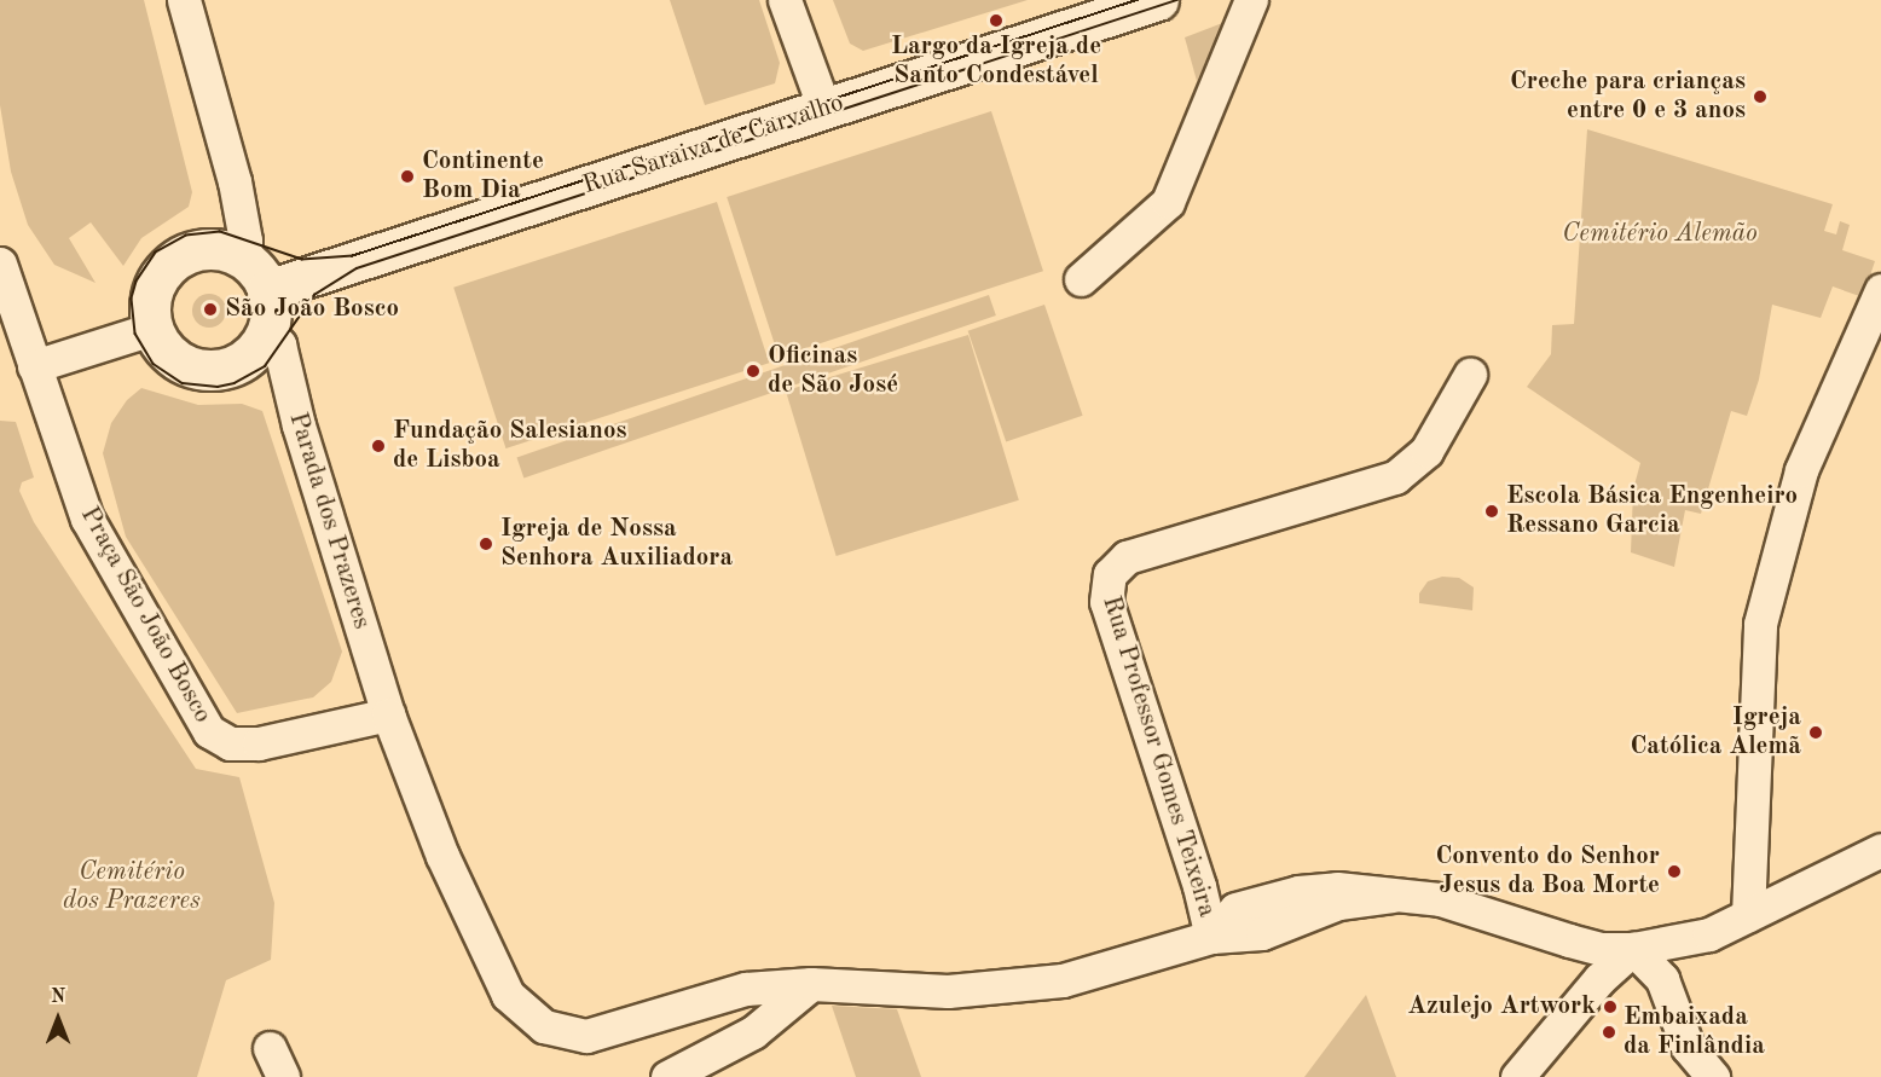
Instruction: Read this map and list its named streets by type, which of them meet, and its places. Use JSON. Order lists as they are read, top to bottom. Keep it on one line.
{"streets":{"street":["Rua Saraiva de Carvalho","Parada dos Prazeres","Praça São João Bosco","Rua Professor Gomes Teixeira"]},"crossings":[["Rua Saraiva de Carvalho","Parada dos Prazeres"],["Parada dos Prazeres","Praça São João Bosco"],["Parada dos Prazeres","Rua Professor Gomes Teixeira"]],"parks":["Cemitério Alemão","Cemitério dos Prazeres"],"places":["Largo da Igreja de Santo Condestável","Creche para crianças entre 0 e 3 anos","Continente Bom Dia","São João Bosco","Oficinas de São José","Fundação Salesianos de Lisboa","Escola Básica Engenheiro Ressano Garcia","Igreja de Nossa Senhora Auxiliadora","Igreja Católica Alemã","Convento do Senhor Jesus da Boa Morte","Azulejo Artwork","Embaixada da Finlândia"],"north":"top"}
